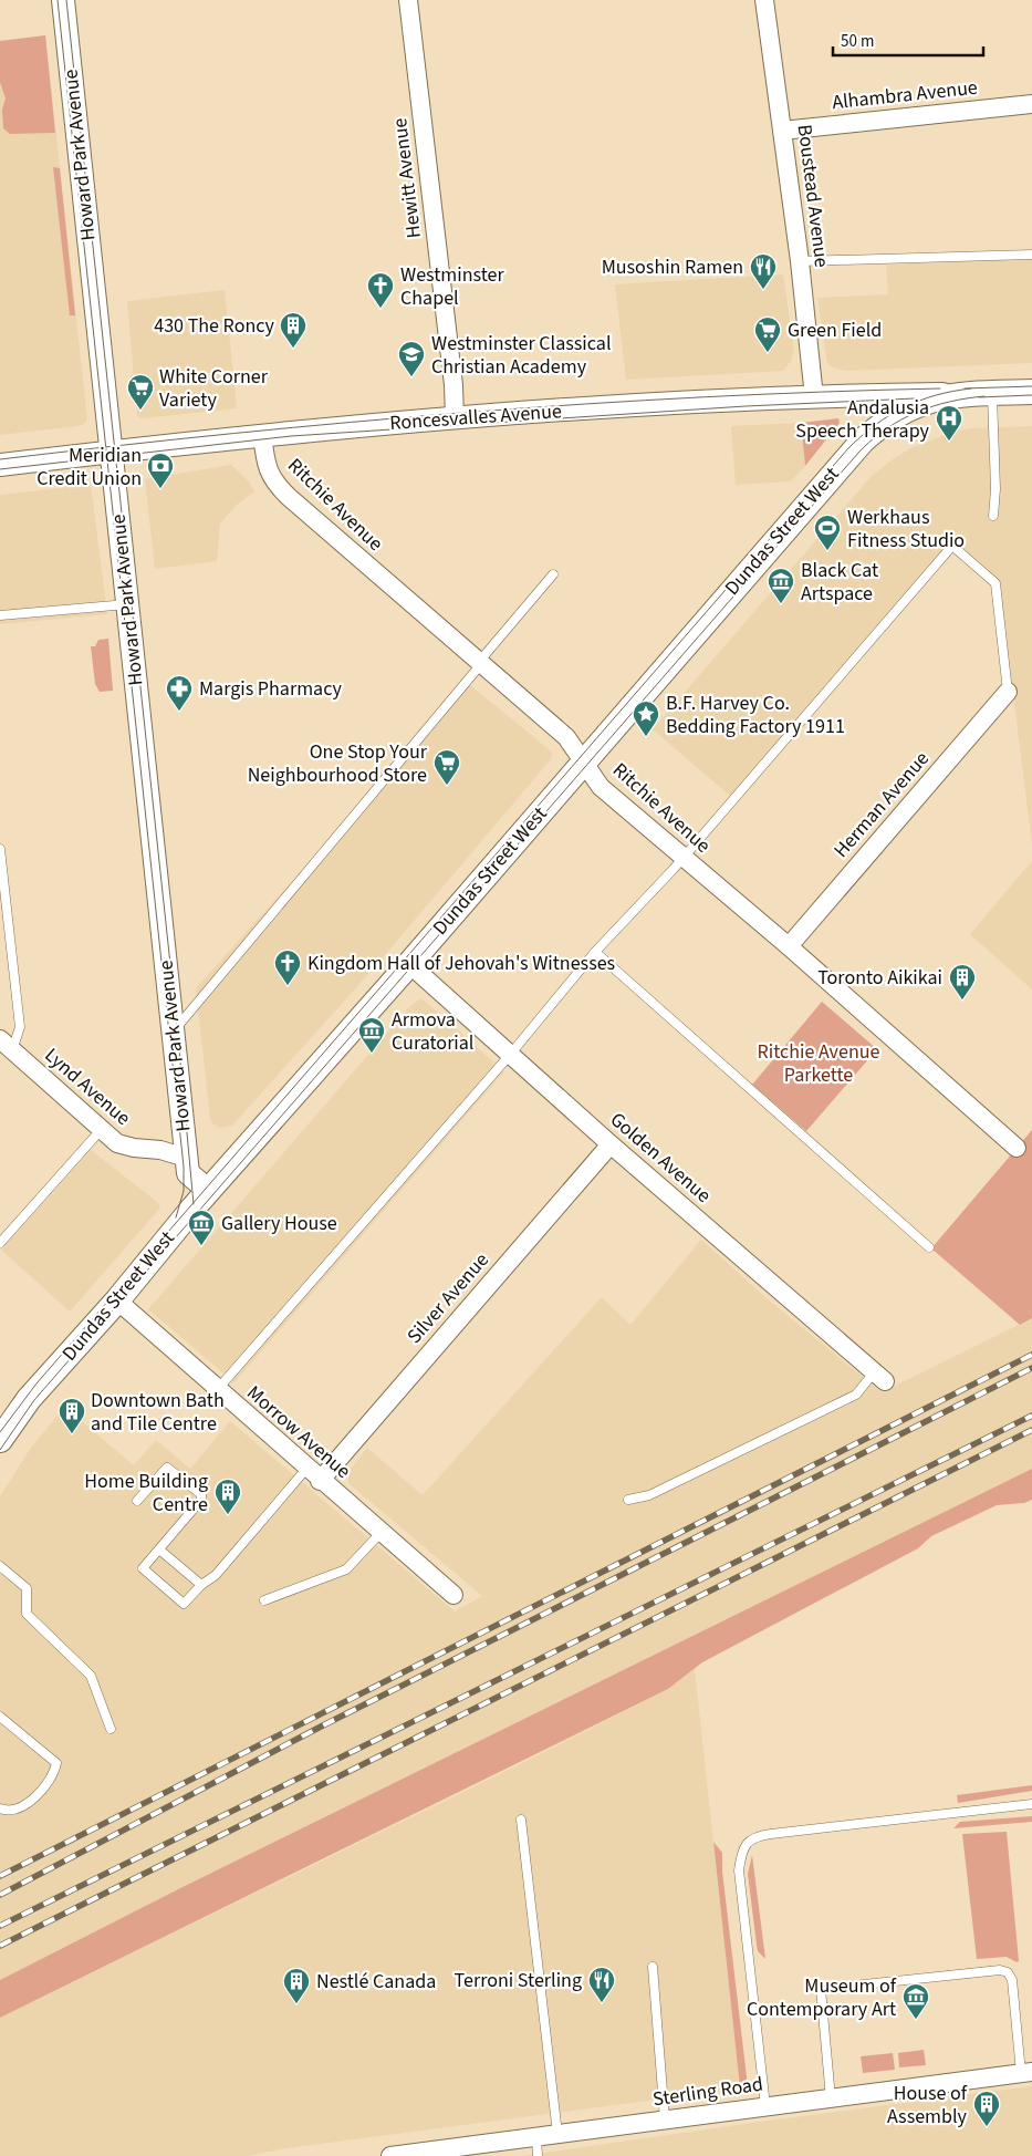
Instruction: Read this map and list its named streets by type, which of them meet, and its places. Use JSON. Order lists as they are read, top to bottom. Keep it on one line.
{"streets":{"main road":["Dundas Street West"],"street":["Alhambra Avenue","Howard Park Avenue","Hewitt Avenue","Boustead Avenue","Roncesvalles Avenue","Ritchie Avenue","Herman Avenue","Lynd Avenue","Golden Avenue","Silver Avenue","Morrow Avenue","Sterling Road"]},"crossings":[["Alhambra Avenue","Boustead Avenue"],["Howard Park Avenue","Roncesvalles Avenue"],["Howard Park Avenue","Dundas Street West"],["Howard Park Avenue","Lynd Avenue"],["Hewitt Avenue","Roncesvalles Avenue"],["Boustead Avenue","Roncesvalles Avenue"],["Roncesvalles Avenue","Ritchie Avenue"],["Roncesvalles Avenue","Dundas Street West"],["Ritchie Avenue","Dundas Street West"],["Ritchie Avenue","Herman Avenue"],["Dundas Street West","Golden Avenue"],["Dundas Street West","Morrow Avenue"],["Golden Avenue","Silver Avenue"],["Silver Avenue","Morrow Avenue"]],"parks":["Ritchie Avenue Parkette"],"places":{"restaurant":["Musoshin Ramen","Terroni Sterling"],"church":["Westminster Chapel","Kingdom Hall of Jehovah's Witnesses"],"building":["430 The Roncy","Toronto Aikikai","Downtown Bath and Tile Centre","Home Building Centre","Nestlé Canada","House of Assembly"],"supermarket":["Green Field","White Corner Variety","One Stop Your Neighbourhood Store"],"school or university":["Westminster Classical Christian Academy"],"hospital":["Andalusia Speech Therapy"],"bank":["Meridian Credit Union"],"sports":["Werkhaus Fitness Studio"],"museum":["Black Cat Artspace","Armova Curatorial","Gallery House","Museum of Contemporary Art"],"pharmacy":["Margis Pharmacy"],"place":["B.F. Harvey Co. Bedding Factory 1911"]},"scale_bar":"50 m"}
